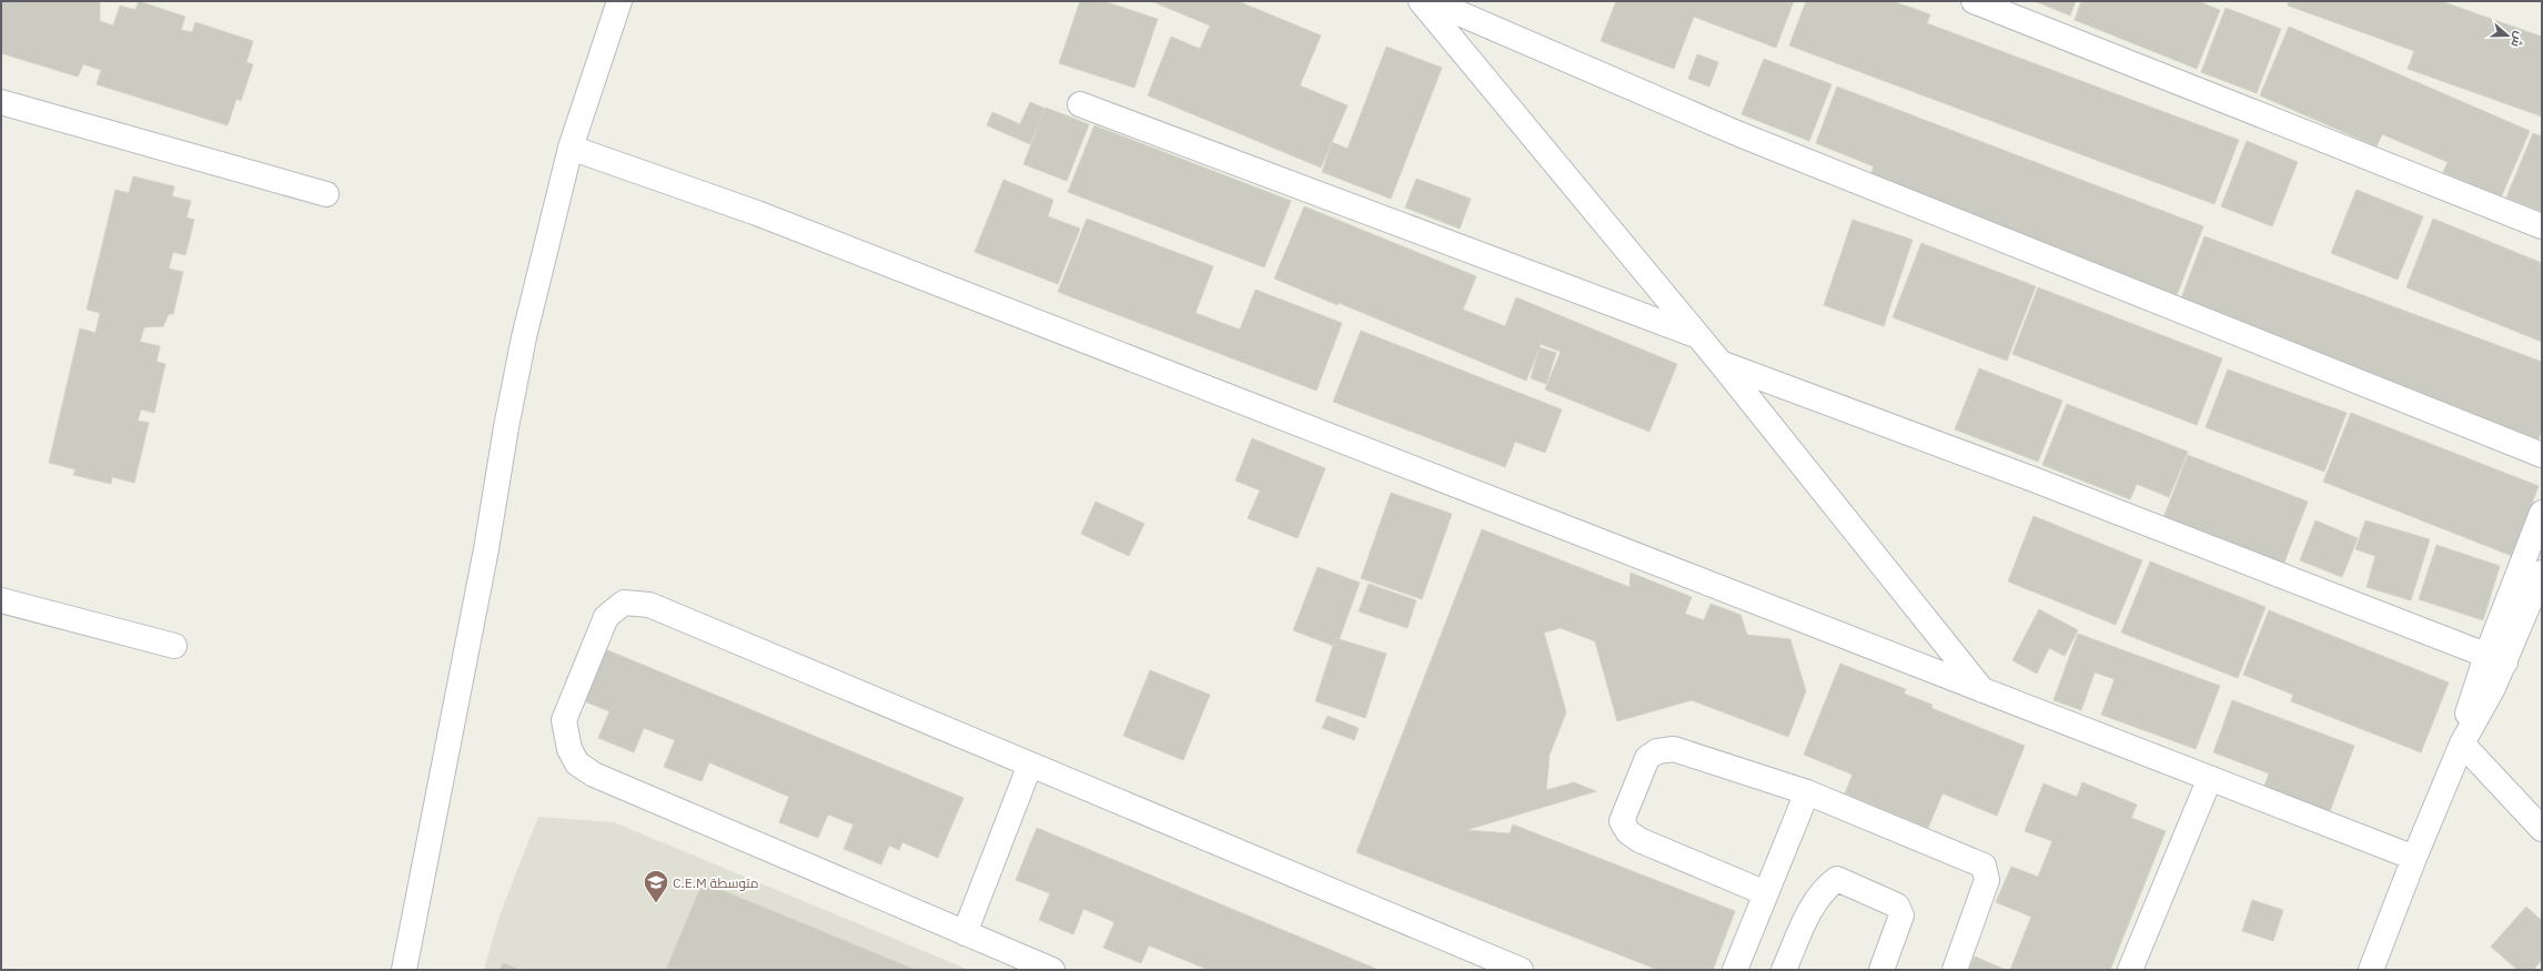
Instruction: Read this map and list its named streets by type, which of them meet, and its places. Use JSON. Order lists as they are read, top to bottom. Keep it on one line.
{"places":{"school or university":["C.E.M متوسطة"]},"north":"right"}
